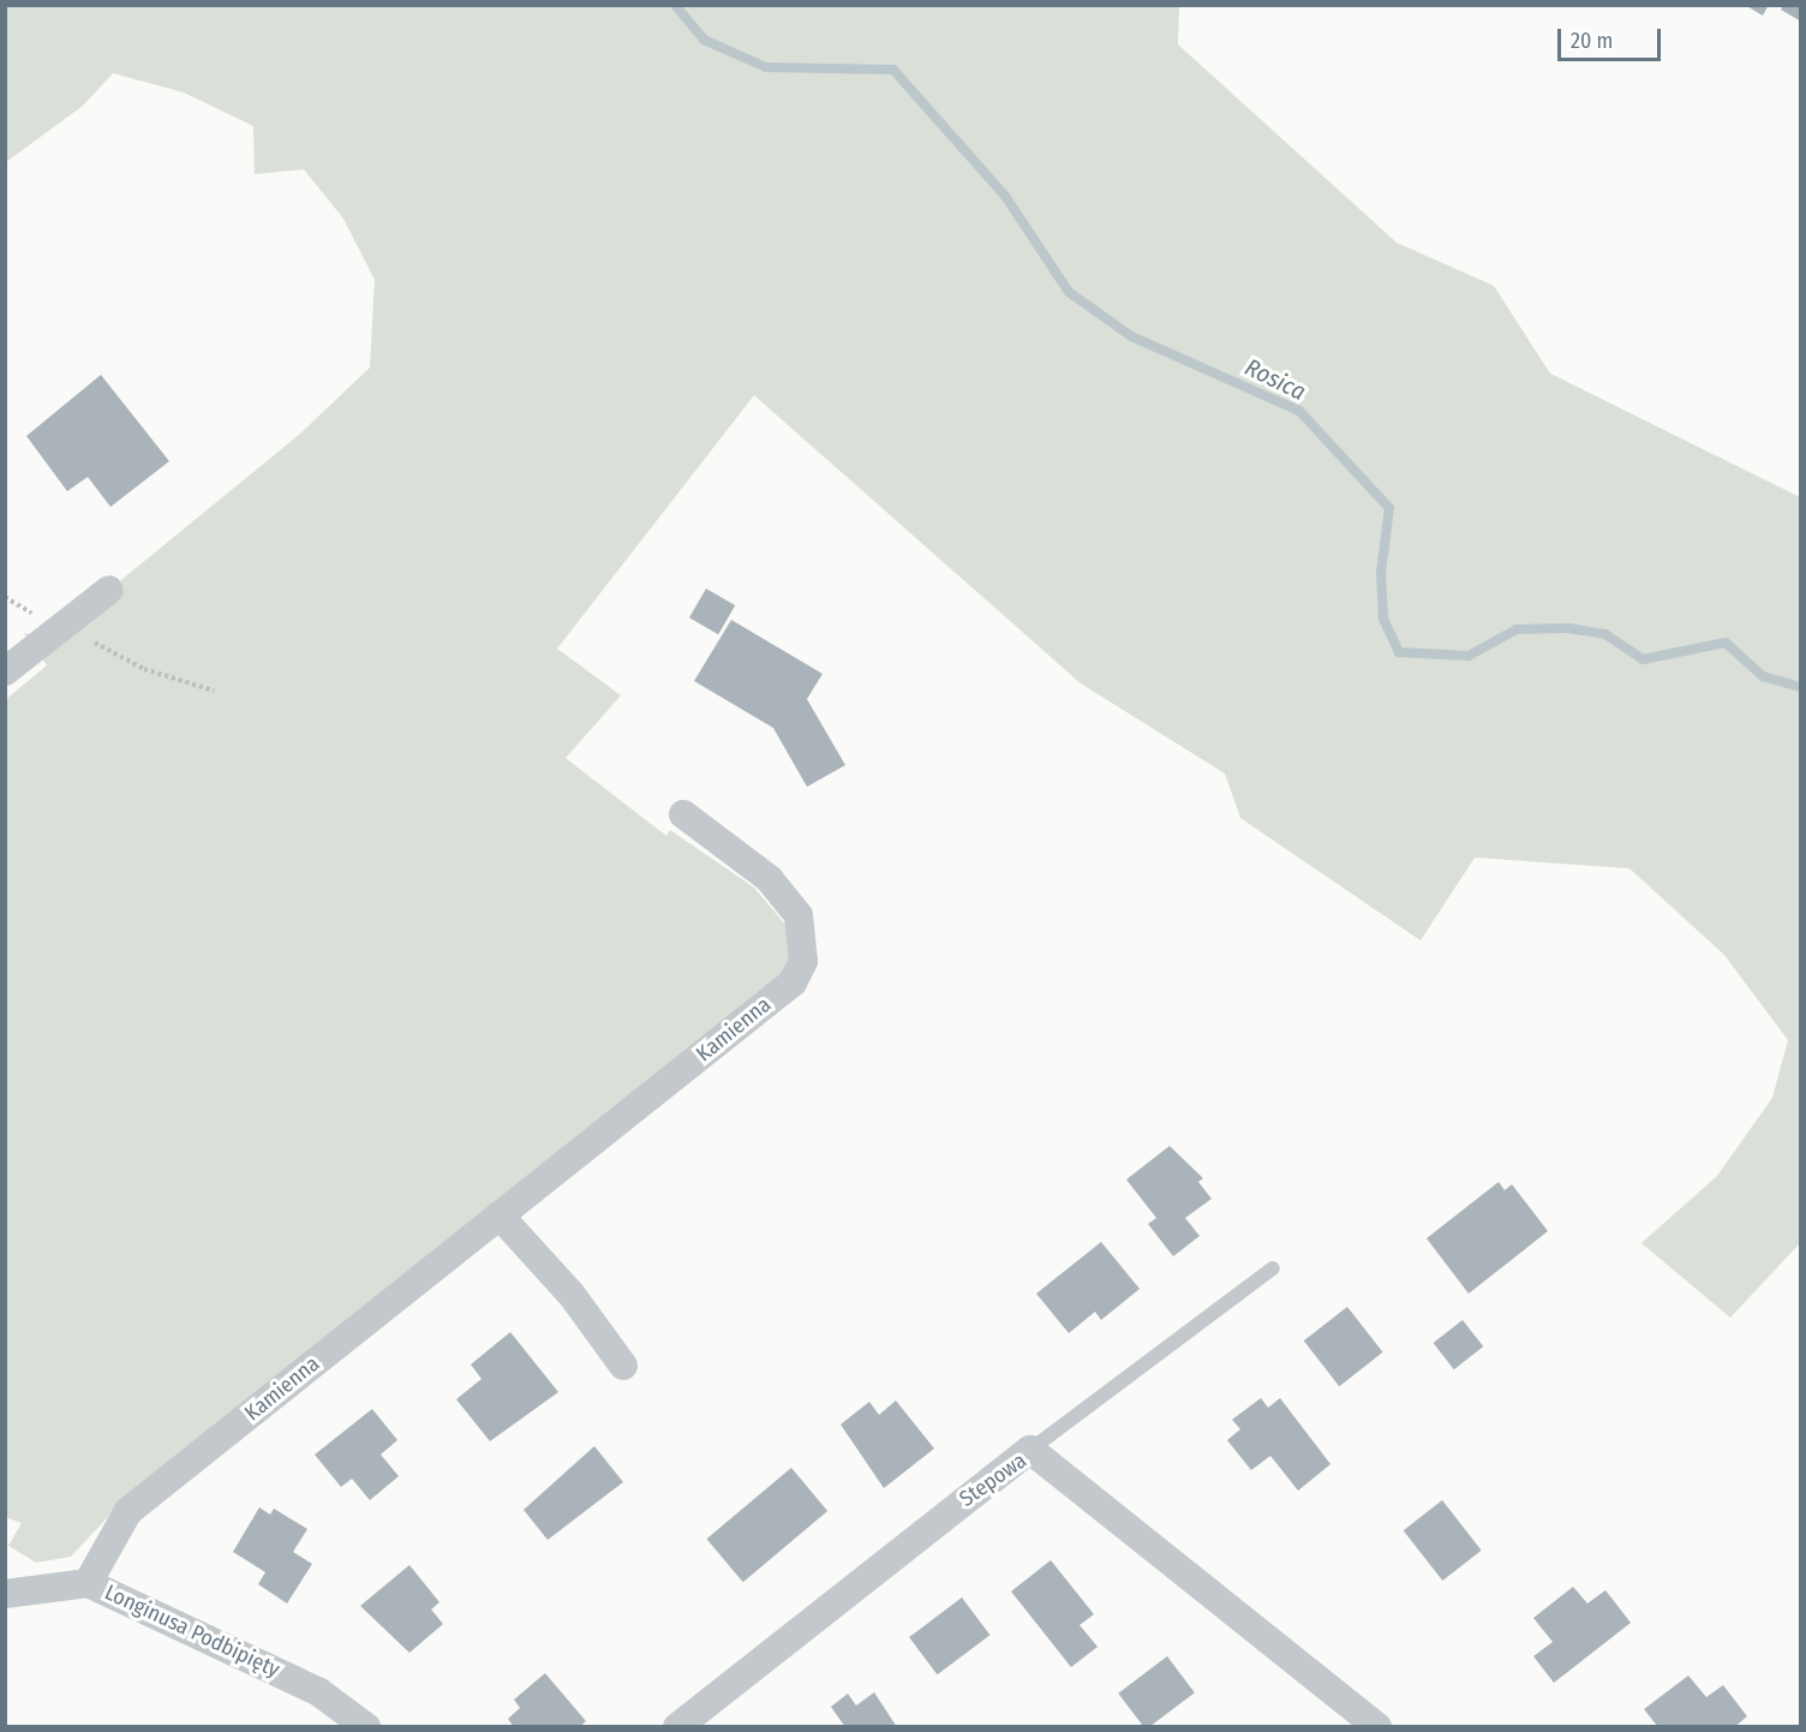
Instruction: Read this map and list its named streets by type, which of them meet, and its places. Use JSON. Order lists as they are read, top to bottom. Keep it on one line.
{"streets":{"street":["Kamienna","Stepowa","Longinusa Podbipięty"]},"crossings":[["Kamienna","Longinusa Podbipięty"]],"water":["Rosica"],"scale_bar":"20 m"}
